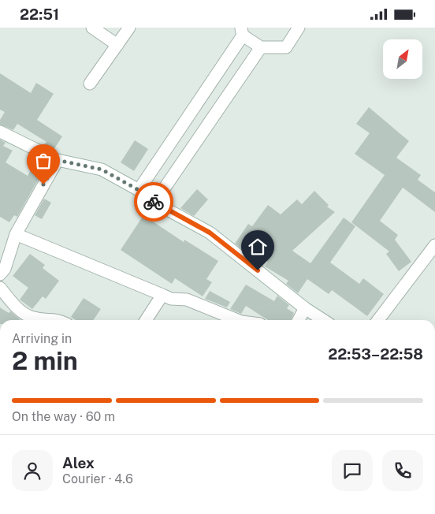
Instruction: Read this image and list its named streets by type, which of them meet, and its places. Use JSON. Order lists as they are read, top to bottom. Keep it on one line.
{"north":"top right","page":{"status":"22:51","heading":["2 min","Arriving in","22:53–22:58"],"panel":["Alex","Courier · 4.6"],"bar":"On the way · 60 m"}}
